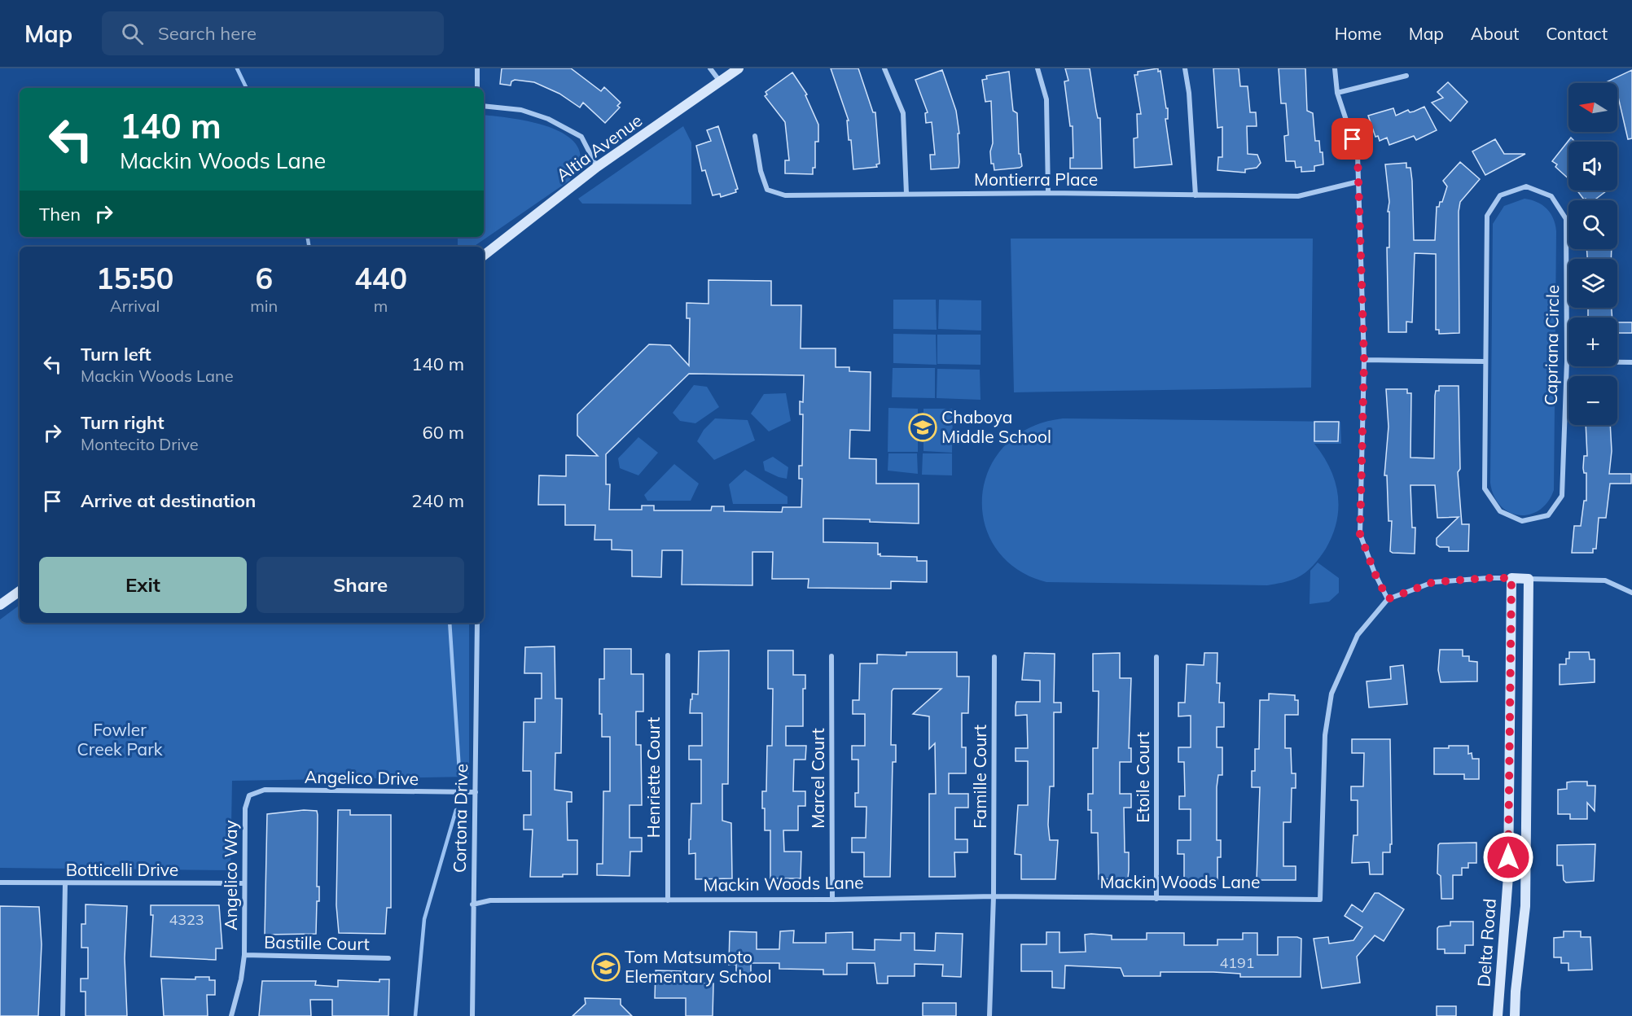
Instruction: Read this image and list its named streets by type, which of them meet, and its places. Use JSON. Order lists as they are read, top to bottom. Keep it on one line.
{"streets":{"street":["Altia Avenue","Montierra Place","Capriana Circle","Famille Court","Henriette Court","Etoile Court","Angelico Drive","Marcel Court","Cortona Drive","Botticelli Drive","Angelico Way","Mackin Woods Lane","Delta Road","Bastille Court"]},"crossings":[["Famille Court","Mackin Woods Lane"],["Henriette Court","Mackin Woods Lane"],["Etoile Court","Mackin Woods Lane"],["Angelico Drive","Cortona Drive"],["Angelico Drive","Angelico Way"],["Marcel Court","Mackin Woods Lane"],["Cortona Drive","Mackin Woods Lane"],["Botticelli Drive","Angelico Way"],["Angelico Way","Bastille Court"],["Mackin Woods Lane","Delta Road"]],"parks":["Fowler Creek Park"],"places":{"school or university":["Chaboya Middle School","Tom Matsumoto Elementary School"]},"house_numbers":["4323","4191"],"north":"left","page":{"header":"Map","search":"Search here","nav":["Home","Map","About","Contact"],"map_buttons":["+","−"],"turn":["140 m","Mackin Woods Lane"],"then":"Then","eta":["15:50","Arrival","6","min","440","m"],"list":[{"name":"Turn left","note":"Mackin Woods Lane","value":"140 m"},{"name":"Turn right","note":"Montecito Drive","value":"60 m"},{"name":"Arrive at destination","value":"240 m"}],"buttons":["Exit","Share"]}}
